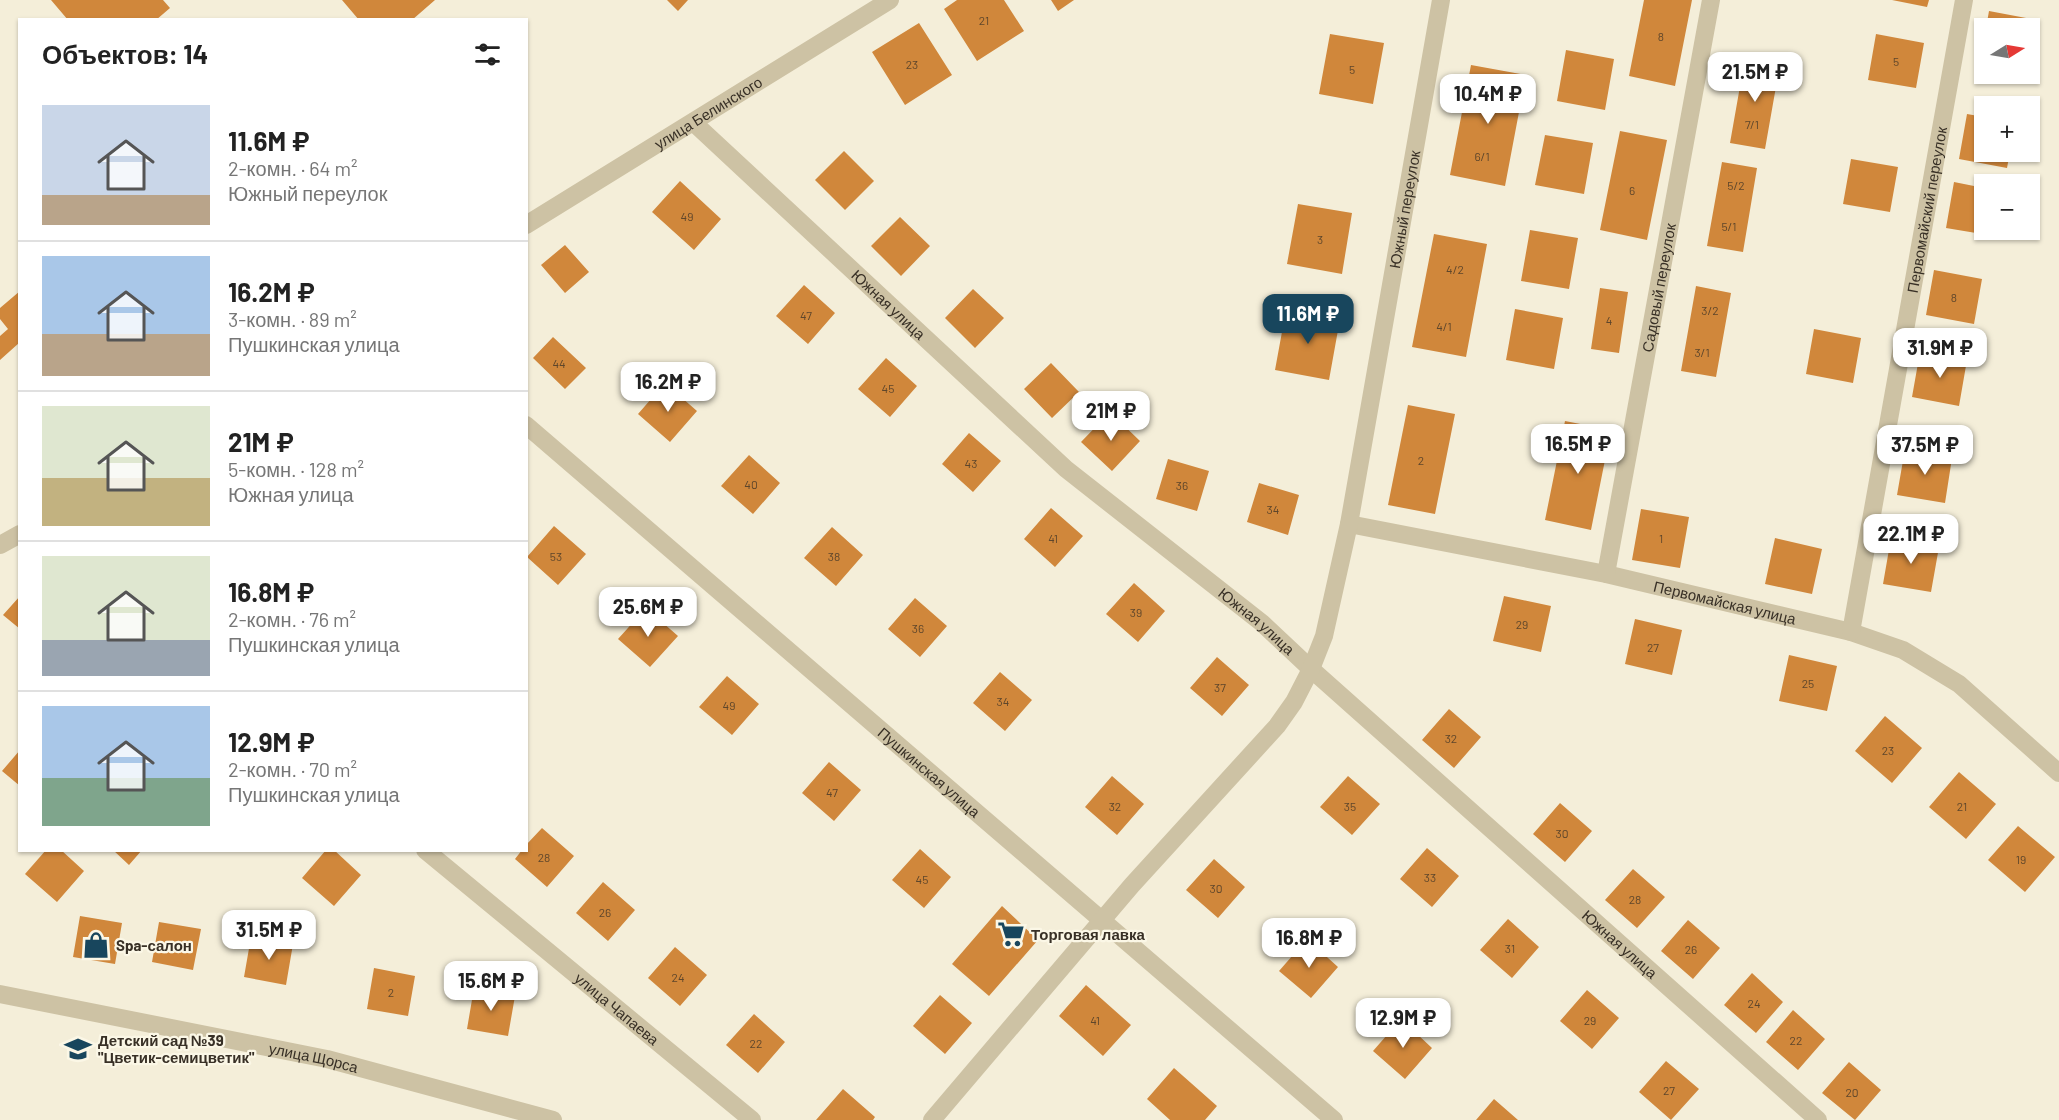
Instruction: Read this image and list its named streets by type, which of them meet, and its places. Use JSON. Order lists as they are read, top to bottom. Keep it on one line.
{"streets":{"street":["улица Белинского","Южный переулок","Первомайский переулок","Садовый переулок","Южная улица","Первомайская улица","Пушкинская улица","улица Чапаева","улица Щорса"]},"crossings":[["улица Белинского","Южная улица"],["Южный переулок","Южная улица"],["Южный переулок","Первомайская улица"],["Южный переулок","Пушкинская улица"],["Первомайский переулок","Первомайская улица"],["Садовый переулок","Первомайская улица"]],"places":{"supermarket":["Торговая лавка"],"shop":["Spa-салон"],"school or university":["Детский сад №39 \"Цветик-семицветик\""]},"house_numbers":["21","8","5","23","5","7/1","6/1","5/2","6","49","5/1","3","4/2","8","3/2","47","4","4/1","3/1","44","45","2","43","40","36","34","41","1","53","38","39","29","36","27","25","37","34","49","32","23","47","32","35","21","30","28","19","33","45","30","28","26","31","26","24","2","24","41","29","22","22","27","20"],"north":"right","page":{"map_buttons":["+","−"],"heading":"Объектов: 14","price":["21.5M ₽","10.4M ₽","11.6M ₽","31.9M ₽","16.2M ₽","21M ₽","16.5M ₽","37.5M ₽","22.1M ₽","25.6M ₽","31.5M ₽","16.8M ₽","15.6M ₽","12.9M ₽"],"list":[{"name":"11.6M ₽","note":"2-комн. · 64 m² · Южный переулок"},{"name":"16.2M ₽","note":"3-комн. · 89 m² · Пушкинская улица"},{"name":"21M ₽","note":"5-комн. · 128 m² · Южная улица"},{"name":"16.8M ₽","note":"2-комн. · 76 m² · Пушкинская улица"},{"name":"12.9M ₽","note":"2-комн. · 70 m² · Пушкинская улица"}]}}
